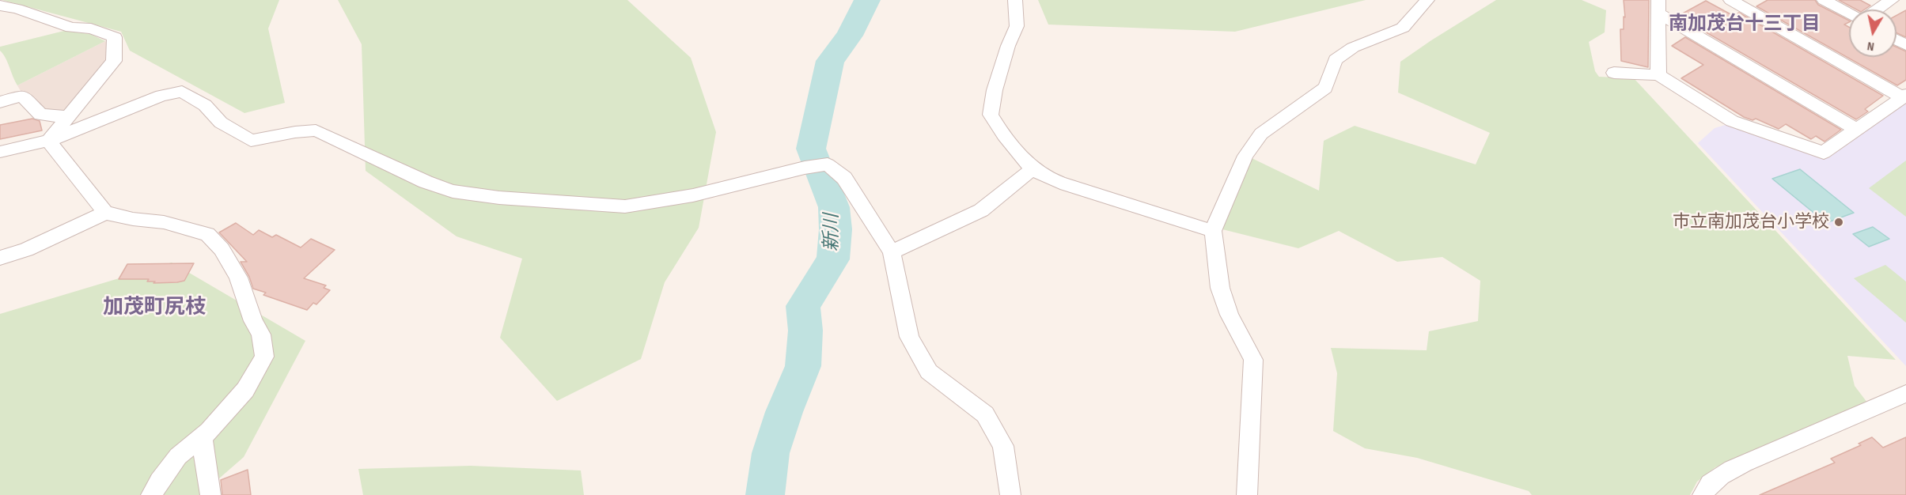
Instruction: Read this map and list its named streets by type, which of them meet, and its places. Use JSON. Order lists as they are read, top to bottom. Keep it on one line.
{"districts":["南加茂台十三丁目","加茂町尻枝"],"water":["新川"],"places":["市立南加茂台小学校"],"north":"bottom"}
